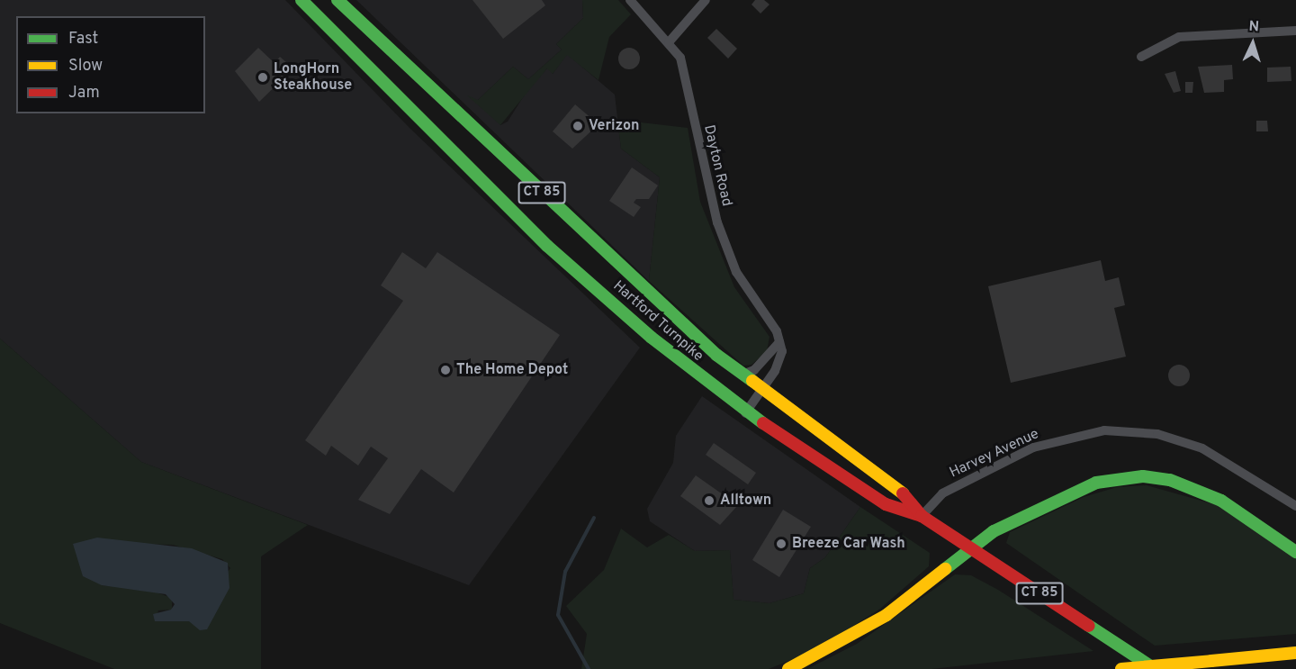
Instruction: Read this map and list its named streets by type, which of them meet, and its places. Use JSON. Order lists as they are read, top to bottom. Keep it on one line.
{"streets":{"highway":["CT 85","Hartford Turnpike"],"street":["Dayton Road","Harvey Avenue"]},"crossings":[["Hartford Turnpike","Harvey Avenue"]],"places":["LongHorn Steakhouse","Verizon","The Home Depot","Alltown","Breeze Car Wash"],"legend":["Fast","Slow","Jam"],"north":"top"}
